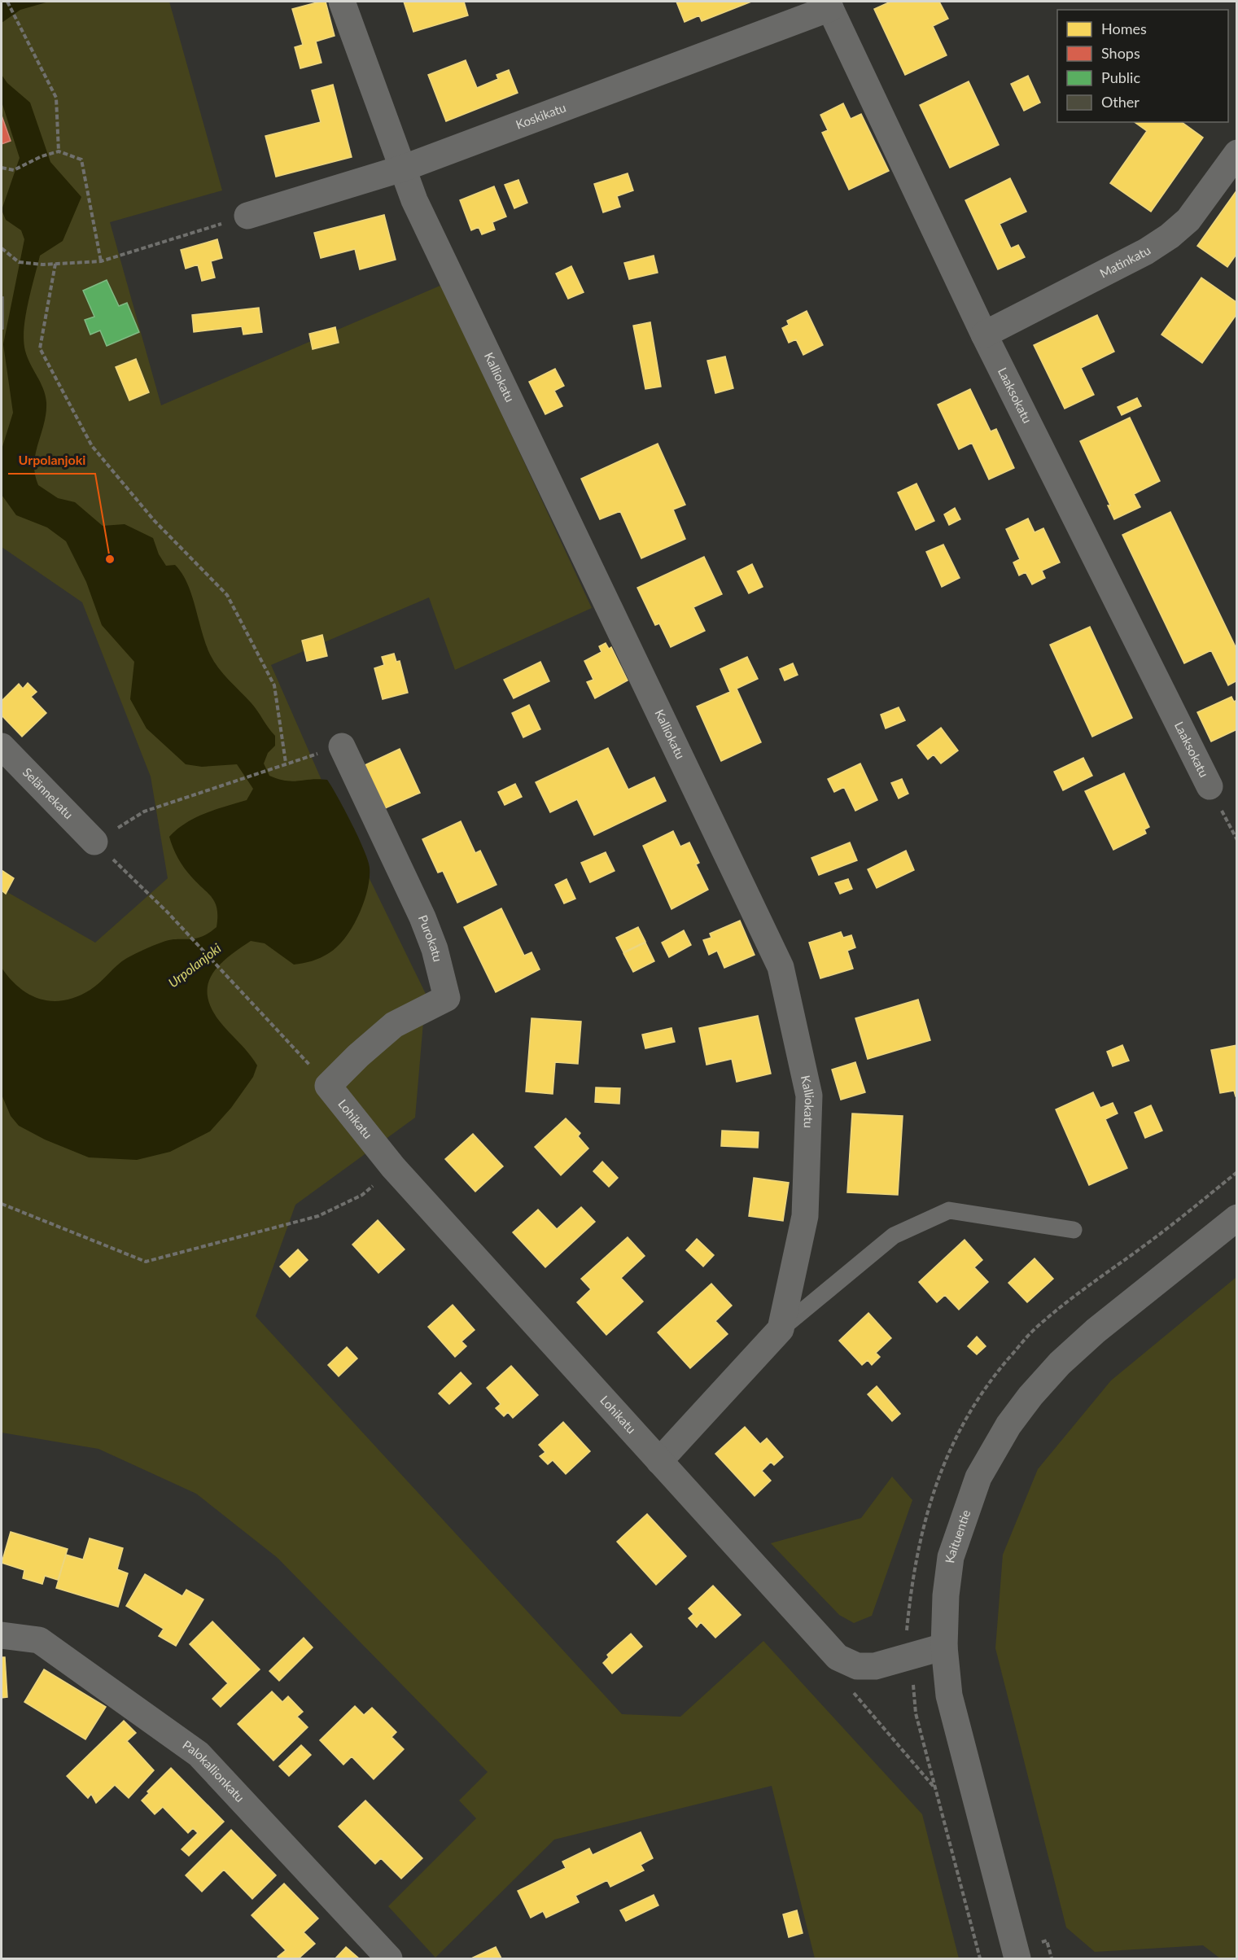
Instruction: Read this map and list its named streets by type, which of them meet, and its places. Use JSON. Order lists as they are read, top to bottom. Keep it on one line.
{"streets":{"street":["Koskikatu","Matinkatu","Kalliokatu","Laaksokatu","Selännekatu","Purokatu","Lohikatu","Kaituentie","Palokallionkatu"]},"crossings":[["Koskikatu","Kalliokatu"],["Koskikatu","Laaksokatu"],["Matinkatu","Laaksokatu"],["Purokatu","Lohikatu"],["Lohikatu","Kaituentie"]],"water":["Urpolanjoki"],"places":["Urpolanjoki"],"legend":["Homes","Shops","Public","Other"]}
